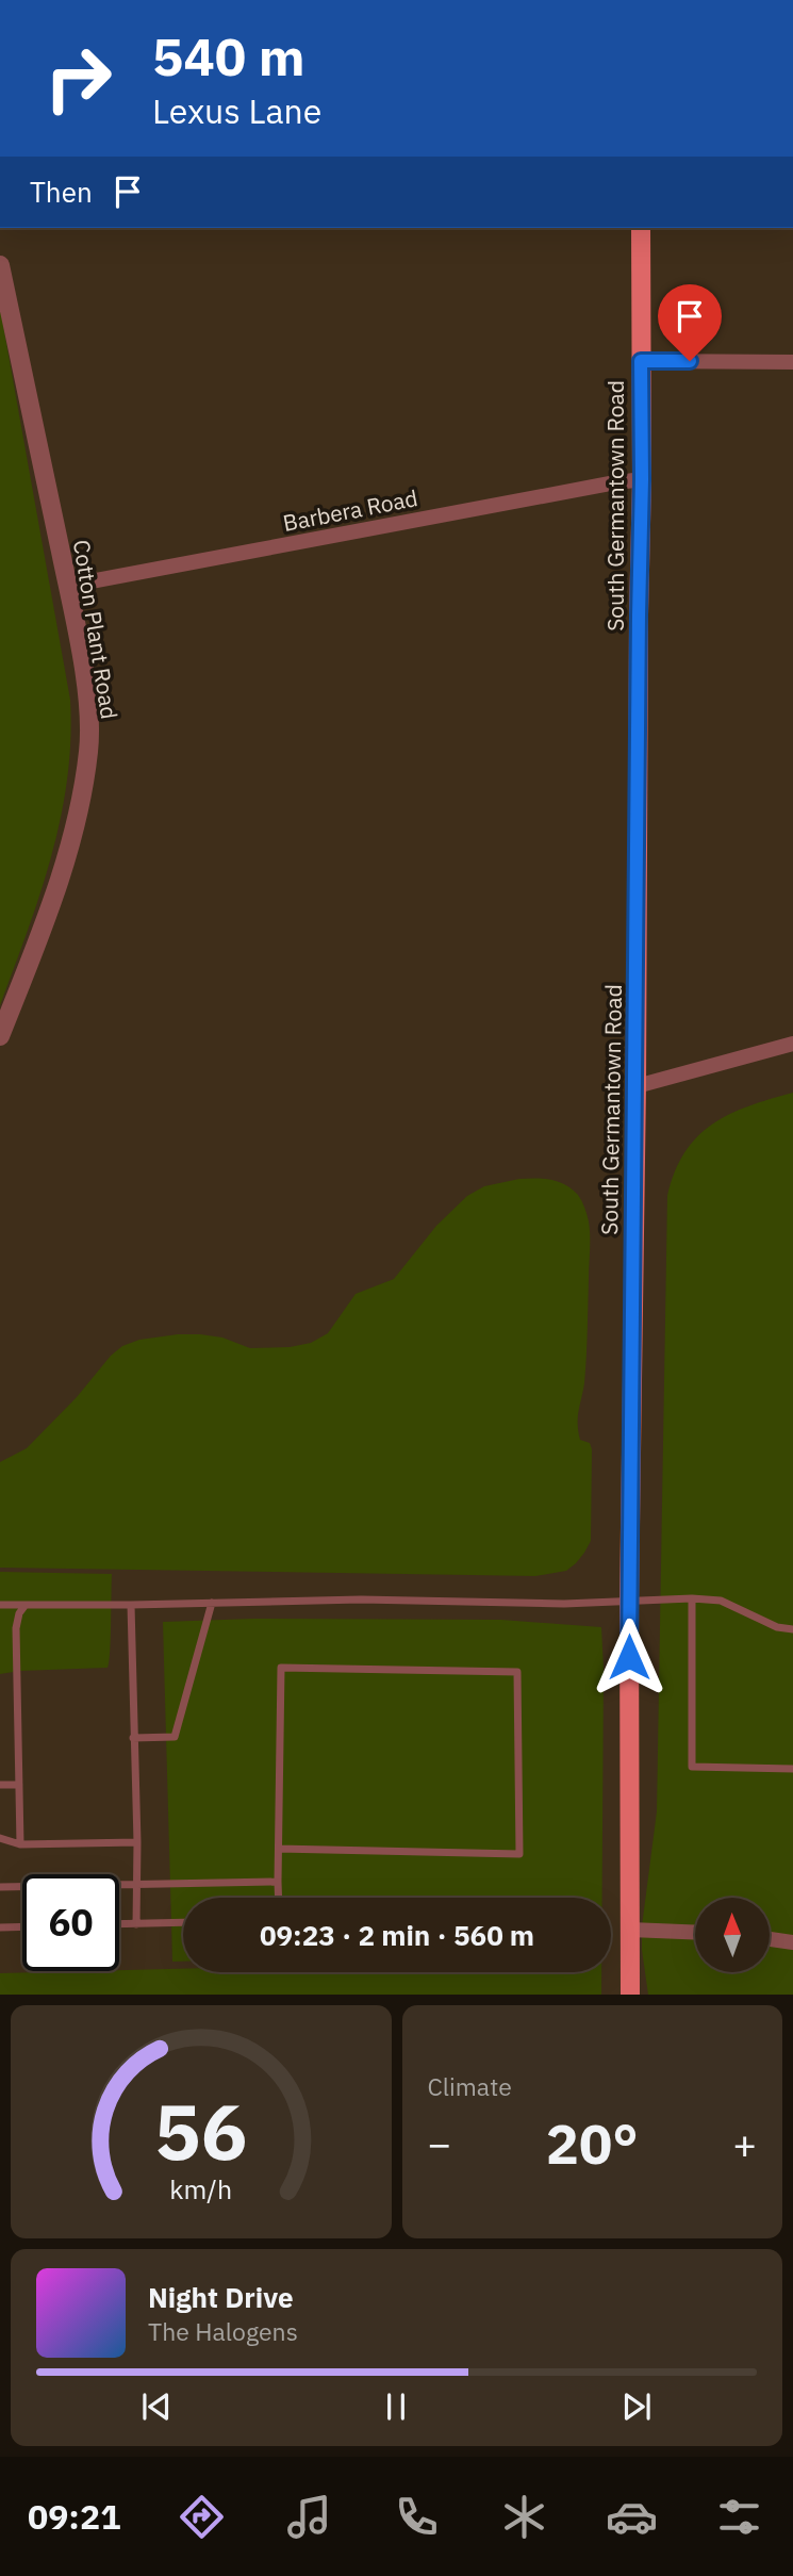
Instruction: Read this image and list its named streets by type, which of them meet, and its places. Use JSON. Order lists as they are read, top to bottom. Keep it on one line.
{"streets":{"main road":["South Germantown Road"],"street":["Barbera Road","Cotton Plant Road"]},"crossings":[["South Germantown Road","Barbera Road"],["Barbera Road","Cotton Plant Road"]],"north":"top","page":{"turn":["540 m","Lexus Lane"],"then":"Then","limit":"60","trip":"09:23 · 2 min · 560 m","tile":"Climate","heat":["−","20°","+"],"song":["Night Drive","The Halogens"],"tabs":"09:21","gauge":["56","km/h"]}}
